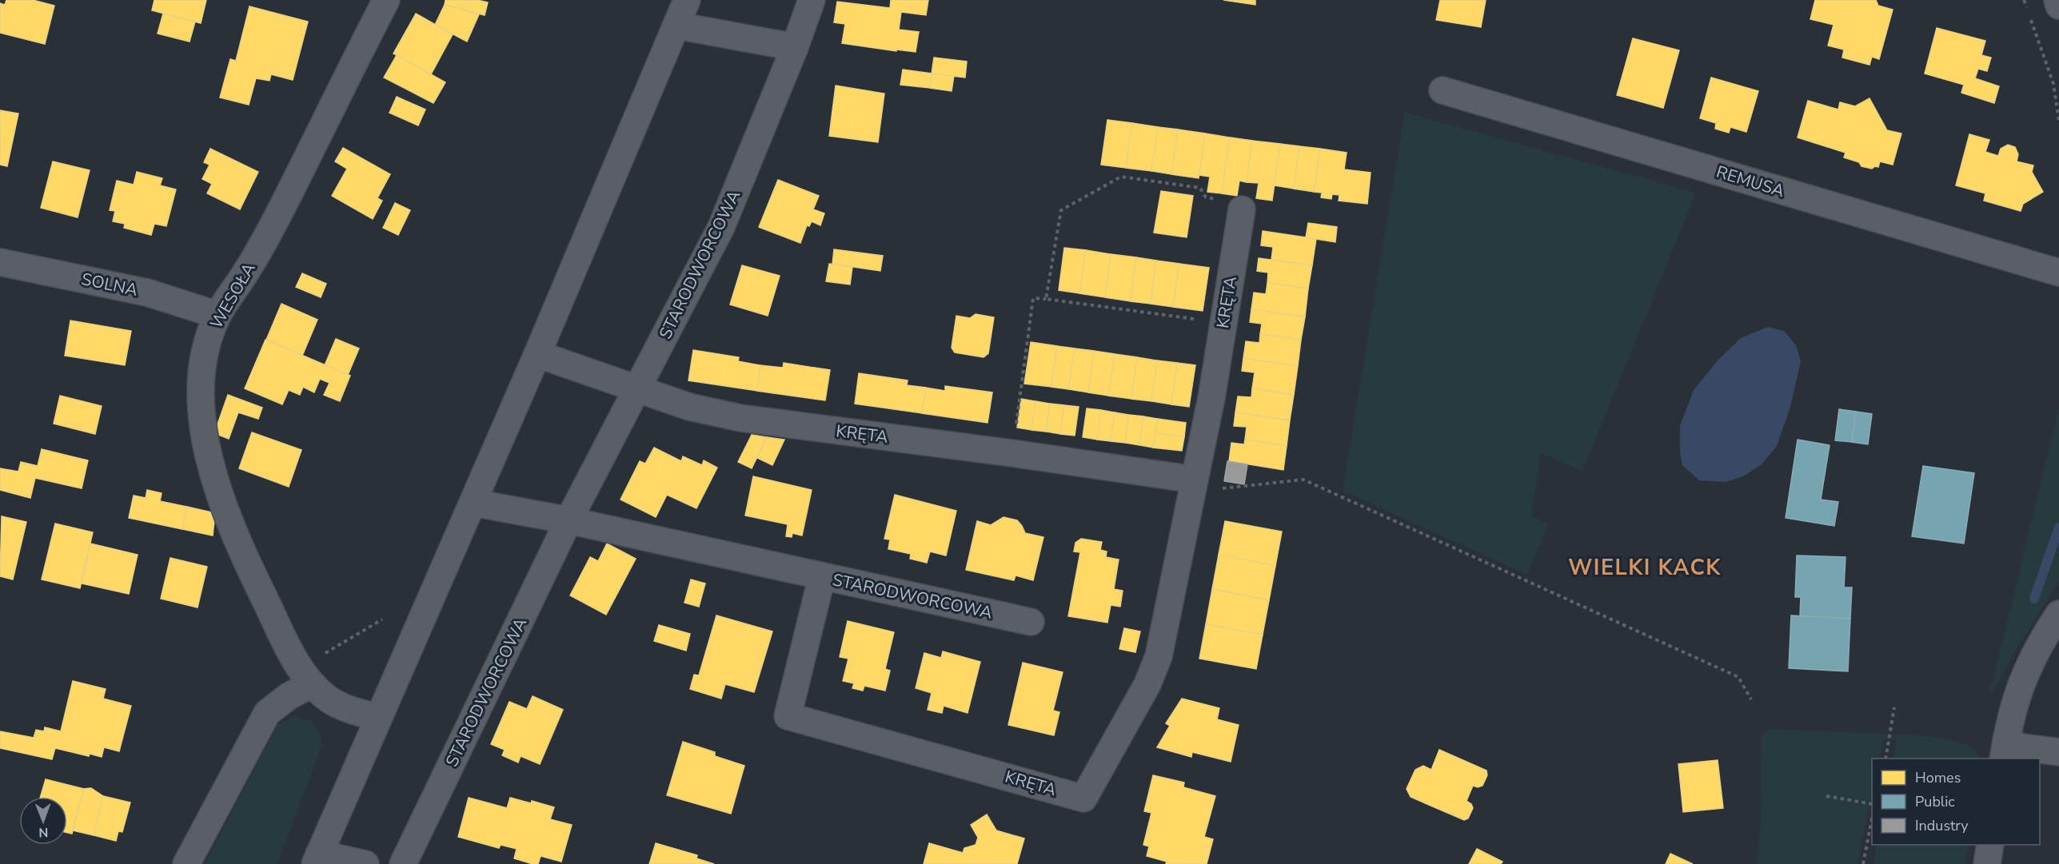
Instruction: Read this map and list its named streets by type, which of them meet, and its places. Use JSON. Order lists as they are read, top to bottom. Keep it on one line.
{"streets":{"street":["REMUSA","STARODWORCOWA","SOLNA","WESOŁA","KRĘTA"]},"crossings":[["STARODWORCOWA","KRĘTA"],["SOLNA","WESOŁA"]],"districts":["WIELKI KACK"],"legend":["Homes","Public","Industry"],"north":"bottom"}
